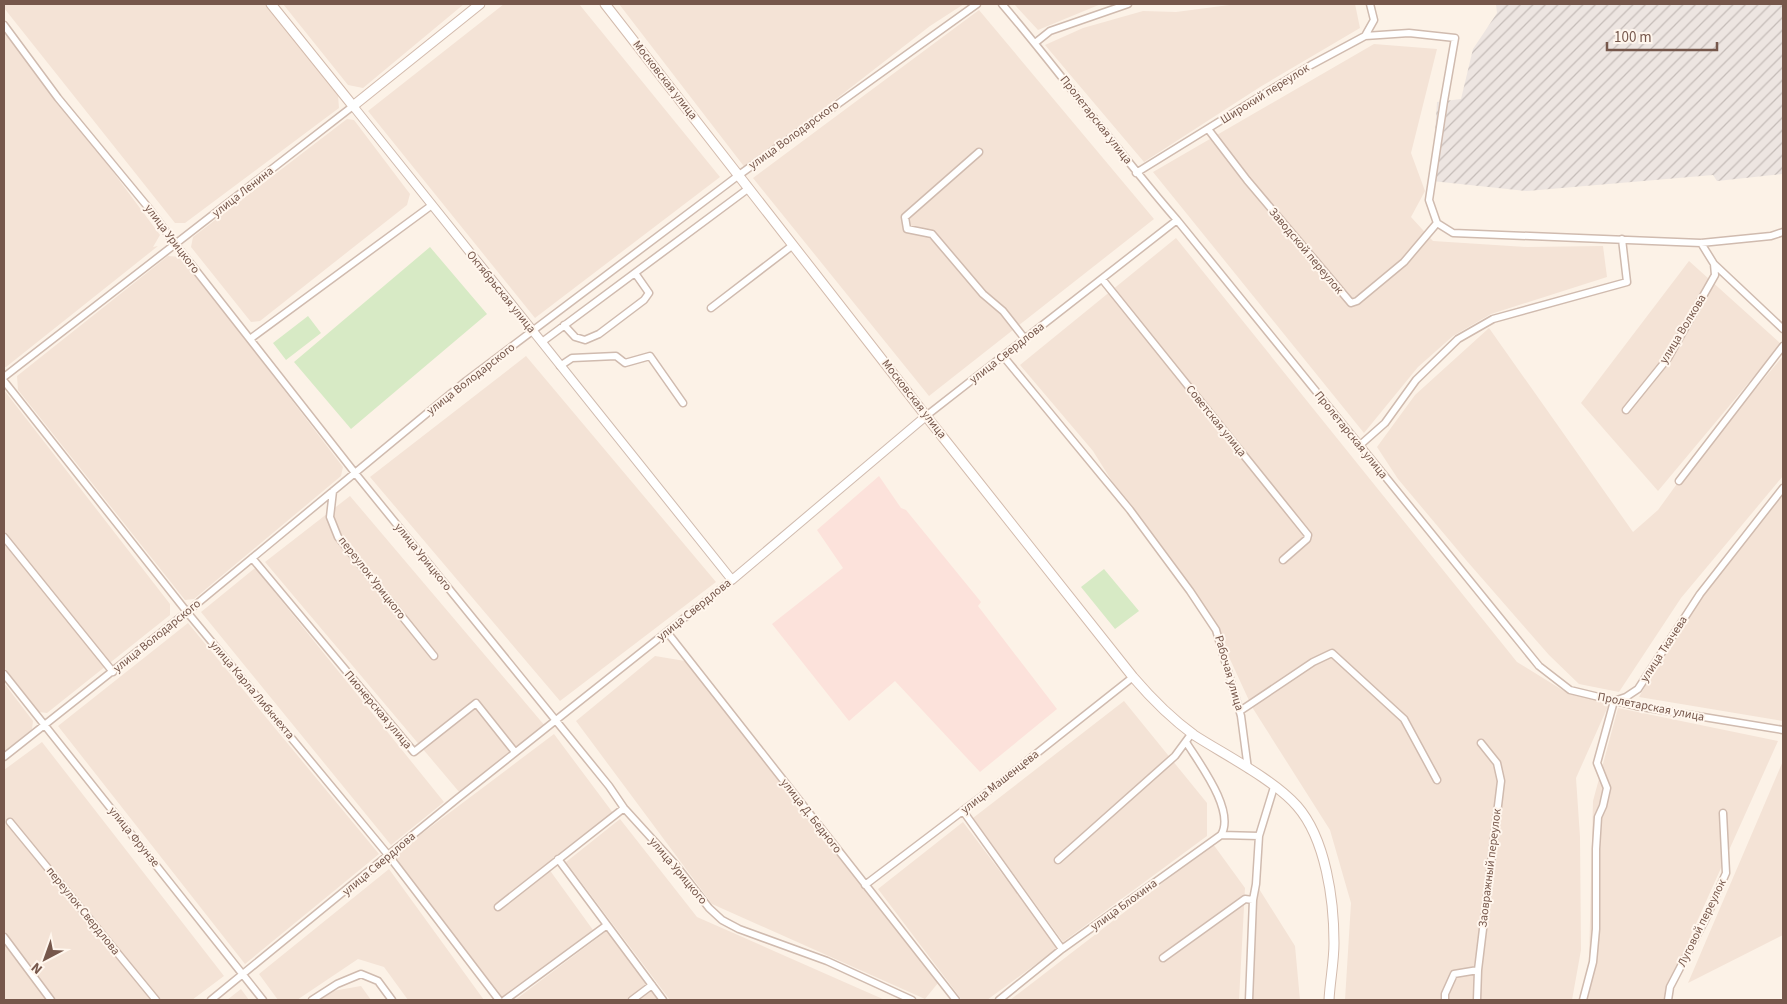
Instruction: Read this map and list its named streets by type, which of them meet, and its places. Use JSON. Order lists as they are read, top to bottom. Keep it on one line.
{"streets":{"main road":["Московская улица","улица Ленина","Октябрьская улица"],"street":["Широкий переулок","Пролетарская улица","улица Володарского","улица Урицкого","Заводской переулок","улица Волкова","улица Свердлова","Советская улица","переулок Урицкого","улица Ткачева","Рабочая улица","улица Карла Либкнехта","Пионерская улица","улица Машенцева","улица Д. Бедного","улица Фрунзе","Заовражный переулок","улица Блохина","переулок Свердлова","Луговой переулок"]},"crossings":[["Московская улица","улица Володарского"],["Московская улица","улица Свердлова"],["Московская улица","Рабочая улица"],["Московская улица","улица Машенцева"],["Широкий переулок","Пролетарская улица"],["Широкий переулок","Заводской переулок"],["Пролетарская улица","улица Свердлова"],["Пролетарская улица","улица Ткачева"],["улица Володарского","улица Урицкого"],["улица Володарского","Октябрьская улица"],["улица Володарского","переулок Урицкого"],["улица Володарского","улица Карла Либкнехта"],["улица Володарского","Пионерская улица"],["улица Володарского","улица Фрунзе"],["улица Ленина","улица Урицкого"],["улица Ленина","Октябрьская улица"],["улица Ленина","улица Карла Либкнехта"],["улица Урицкого","улица Свердлова"],["Октябрьская улица","улица Свердлова"],["улица Свердлова","Советская улица"],["улица Свердлова","Рабочая улица"],["улица Свердлова","улица Карла Либкнехта"],["улица Свердлова","Пионерская улица"],["улица Свердлова","улица Д. Бедного"],["улица Свердлова","улица Фрунзе"],["улица Машенцева","улица Д. Бедного"]],"scale_bar":"100 m","north":"bottom left"}
